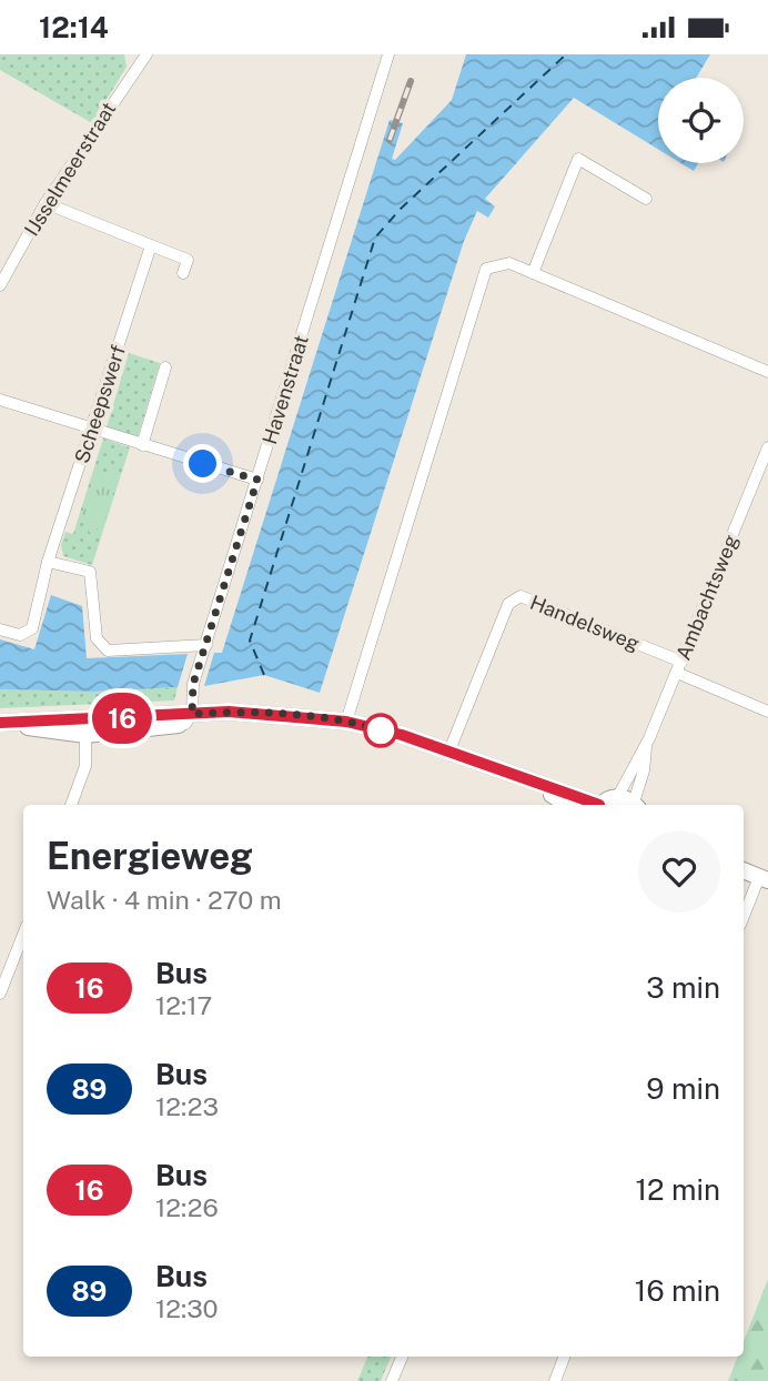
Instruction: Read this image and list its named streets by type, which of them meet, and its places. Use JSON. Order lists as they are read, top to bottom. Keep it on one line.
{"streets":{"street":["IJsselmeerstraat","Havenstraat","Scheepswerf","Ambachtsweg","Handelsweg"]},"crossings":[["Ambachtsweg","Handelsweg"]],"lines":["bus line 16"],"page":{"status":"12:14","on_map":"16","heading":["Energieweg","Walk · 4 min · 270 m"],"list":[{"mark":"16","name":"Bus","note":"12:17","value":"3 min"},{"mark":"89","name":"Bus","note":"12:23","value":"9 min"},{"mark":"16","name":"Bus","note":"12:26","value":"12 min"},{"mark":"89","name":"Bus","note":"12:30","value":"16 min"}]}}
